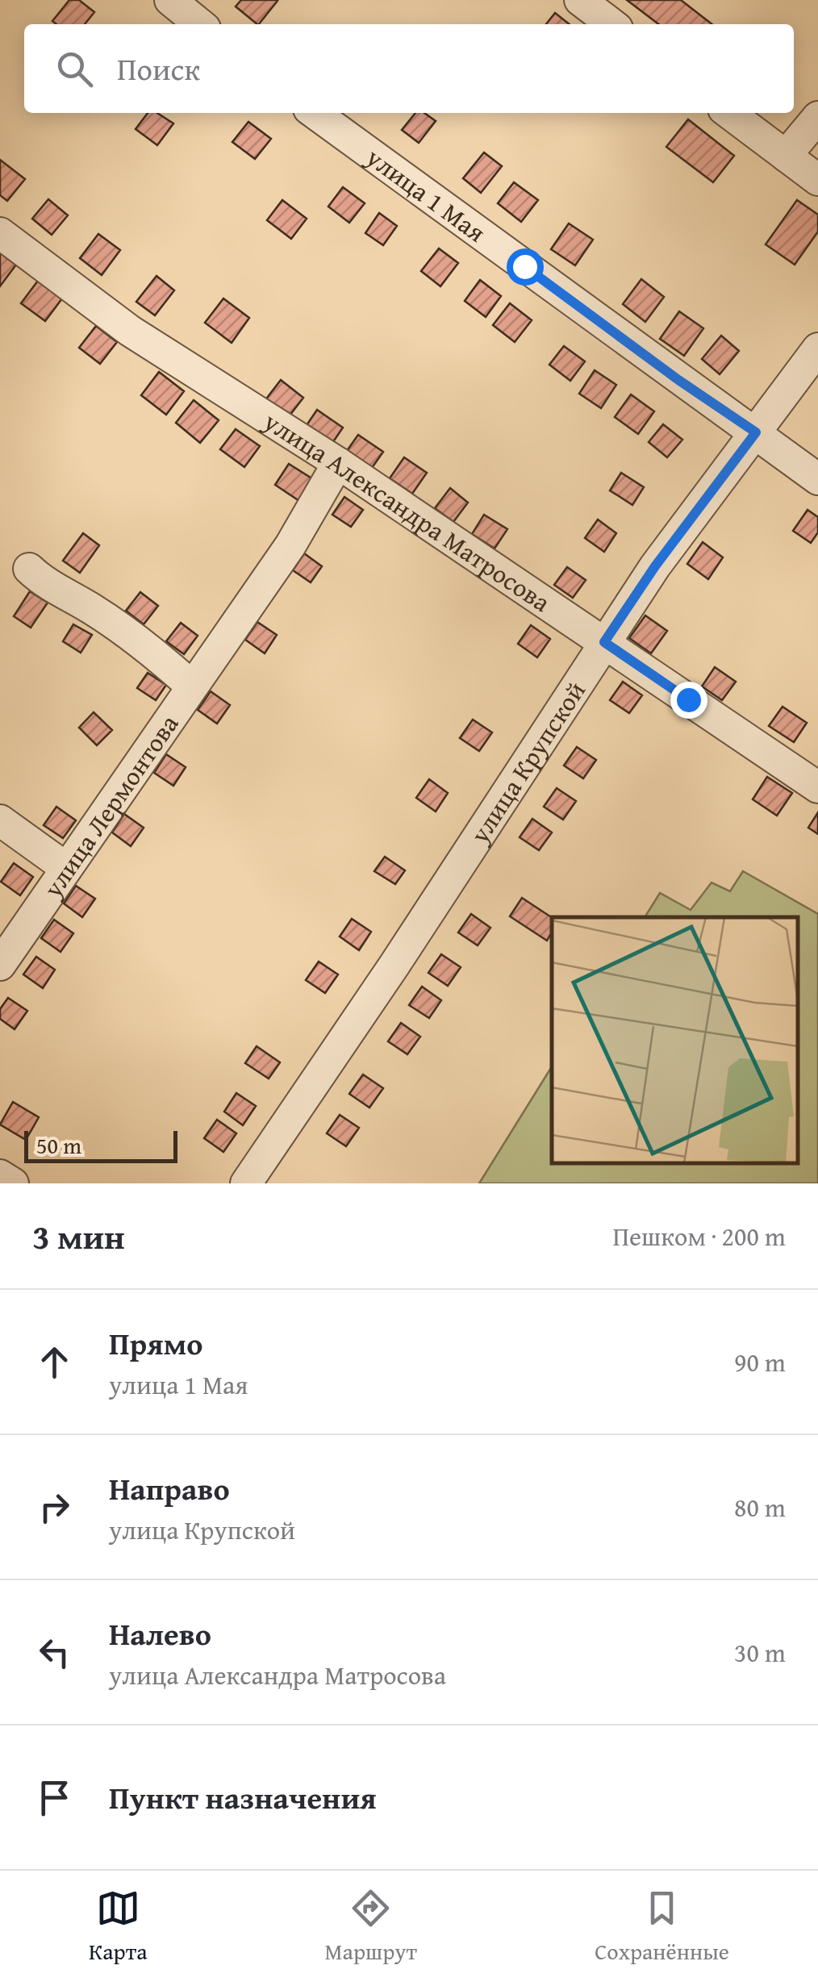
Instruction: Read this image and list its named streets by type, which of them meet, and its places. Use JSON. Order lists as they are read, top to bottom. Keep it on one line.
{"streets":{"street":["улица 1 Мая","улица Александра Матросова","улица Крупской","улица Лермонтова"]},"crossings":[["улица 1 Мая","улица Крупской"],["улица Александра Матросова","улица Крупской"],["улица Александра Матросова","улица Лермонтова"]],"scale_bar":"50 m","page":{"search":"Поиск","scale":"50 m","heading":["3 мин","Пешком · 200 m"],"list":[["Прямо","улица 1 Мая","90 m"],["Направо","улица Крупской","80 m"],["Налево","улица Александра Матросова","30 m"],"Пункт назначения"],"nav":["Карта","Маршрут","Сохранённые"]}}
